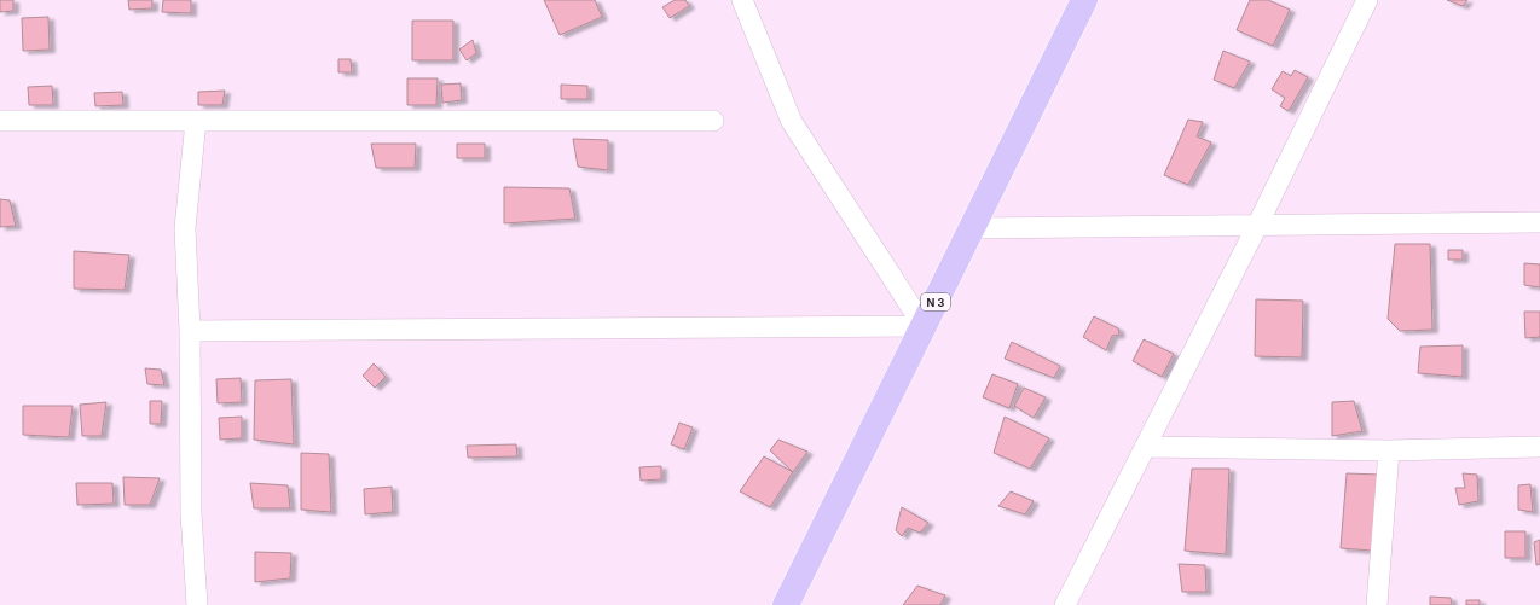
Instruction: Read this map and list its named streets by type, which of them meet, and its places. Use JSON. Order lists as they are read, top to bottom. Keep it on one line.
{"streets":{"main road":["N 3"]}}
